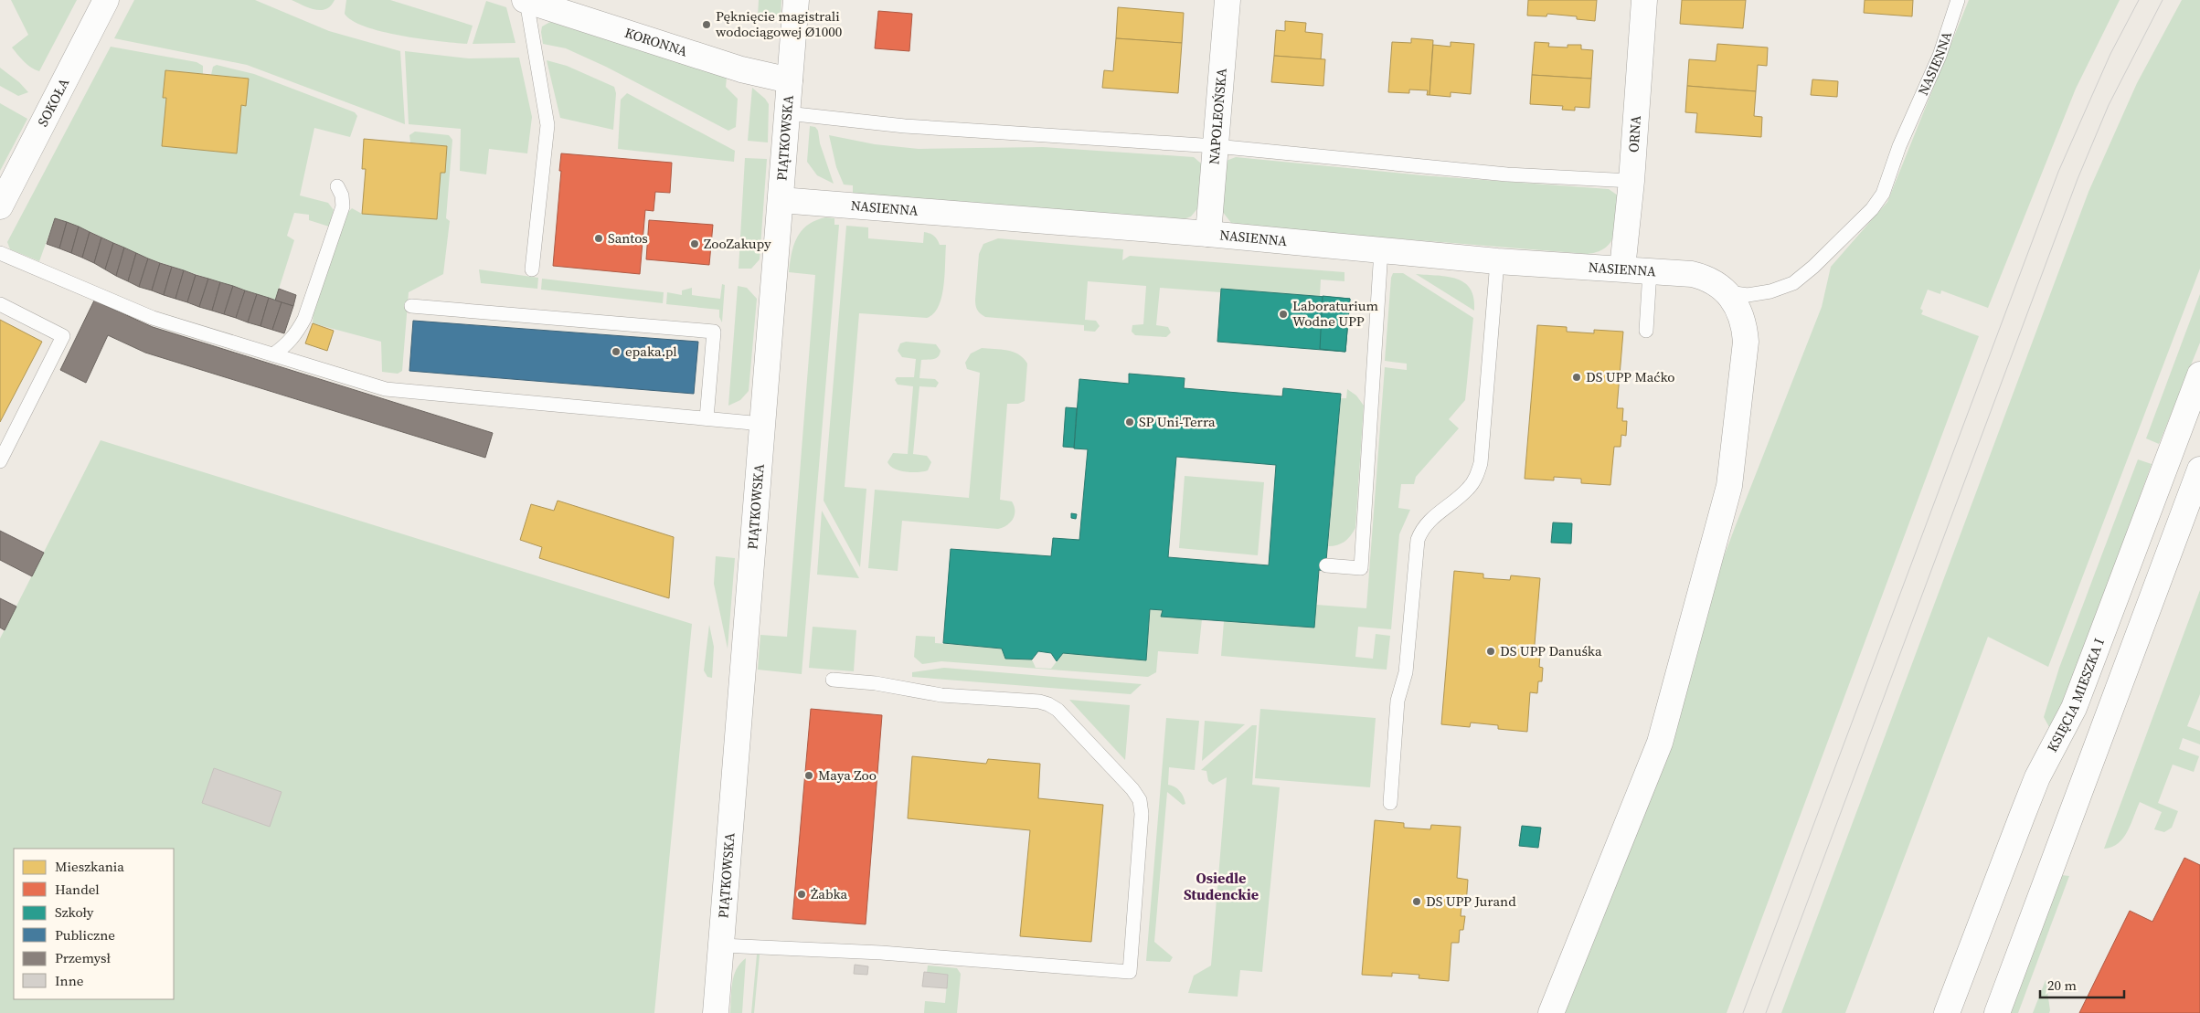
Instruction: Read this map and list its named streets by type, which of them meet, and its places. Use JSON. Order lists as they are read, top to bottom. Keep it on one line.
{"streets":{"street":["KORONNA","NASIENNA","SOKOŁA","NAPOLEOŃSKA","ORNA","PIĄTKOWSKA","KSIĘCIA MIESZKA I"]},"crossings":[["KORONNA","PIĄTKOWSKA"],["NASIENNA","NAPOLEOŃSKA"],["NASIENNA","ORNA"],["NASIENNA","PIĄTKOWSKA"]],"districts":["Osiedle Studenckie"],"places":["Pęknięcie magistrali wodociągowej Ø1000","Santos","ZooZakupy","Laboraturium Wodne UPP","epaka.pl","DS UPP Maćko","SP Uni-Terra","DS UPP Danuśka","Maya Zoo","Żabka","DS UPP Jurand"],"legend":["Mieszkania","Handel","Szkoły","Publiczne","Przemysł","Inne"],"scale_bar":"20 m"}
